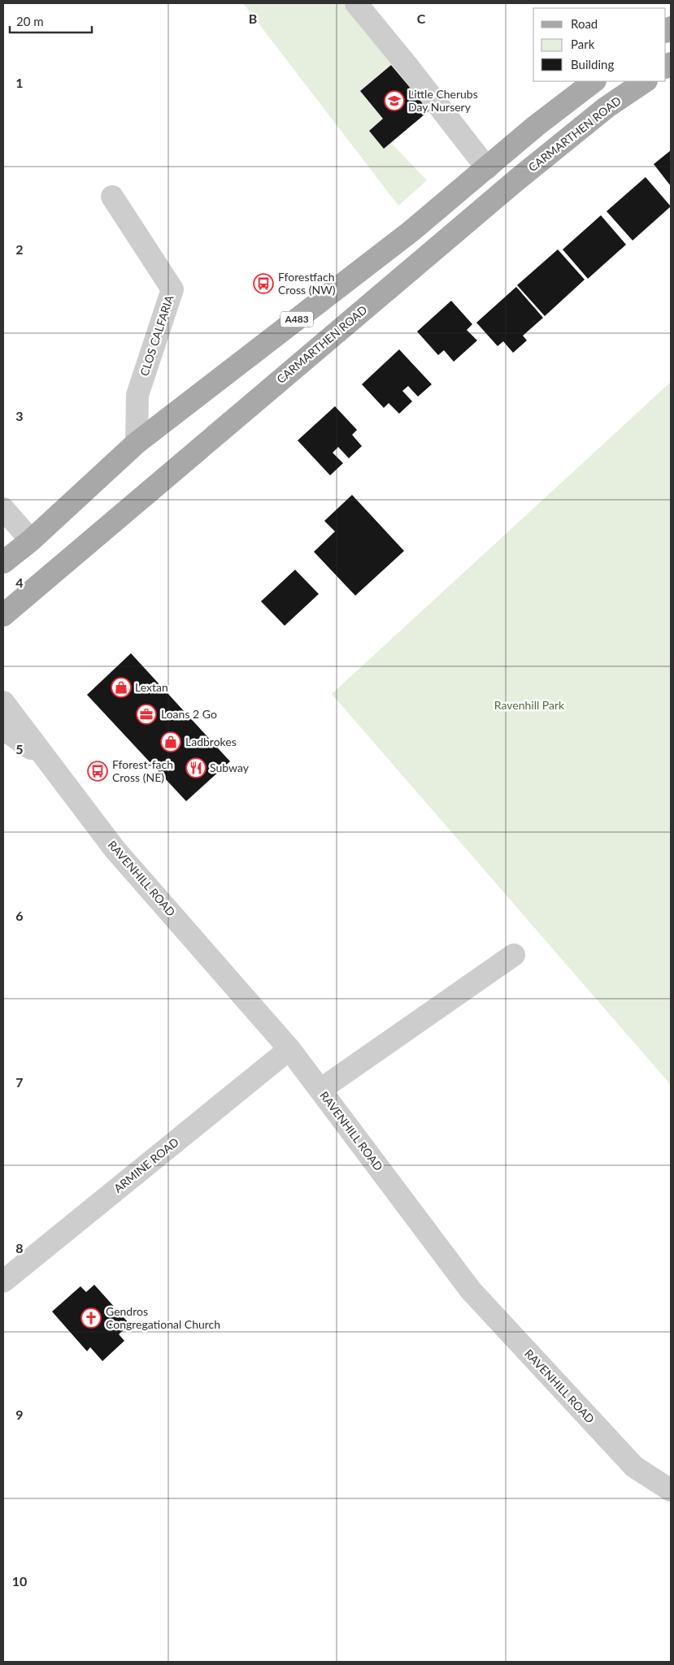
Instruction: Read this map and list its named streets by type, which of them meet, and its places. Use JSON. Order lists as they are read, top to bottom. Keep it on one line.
{"streets":{"main road":["CARMARTHEN ROAD","A483"],"street":["CLOS CALFARIA","RAVENHILL ROAD","ARMINE ROAD"]},"crossings":[["A483","CLOS CALFARIA"],["RAVENHILL ROAD","ARMINE ROAD"]],"parks":["Ravenhill Park"],"places":{"school or university":["Little Cherubs Day Nursery"],"bus stop":["Fforestfach Cross (NW)","Fforest-fach Cross (NE)"],"shop":["Lextan","Ladbrokes"],"office":["Loans 2 Go"],"restaurant":["Subway"],"church":["Gendros Congregational Church"]},"legend":["Road","Park","Building"],"scale_bar":"20 m","grid":{"columns":["B","C"],"rows":["1","2","3","4","5","6","7","8","9","10"]}}
